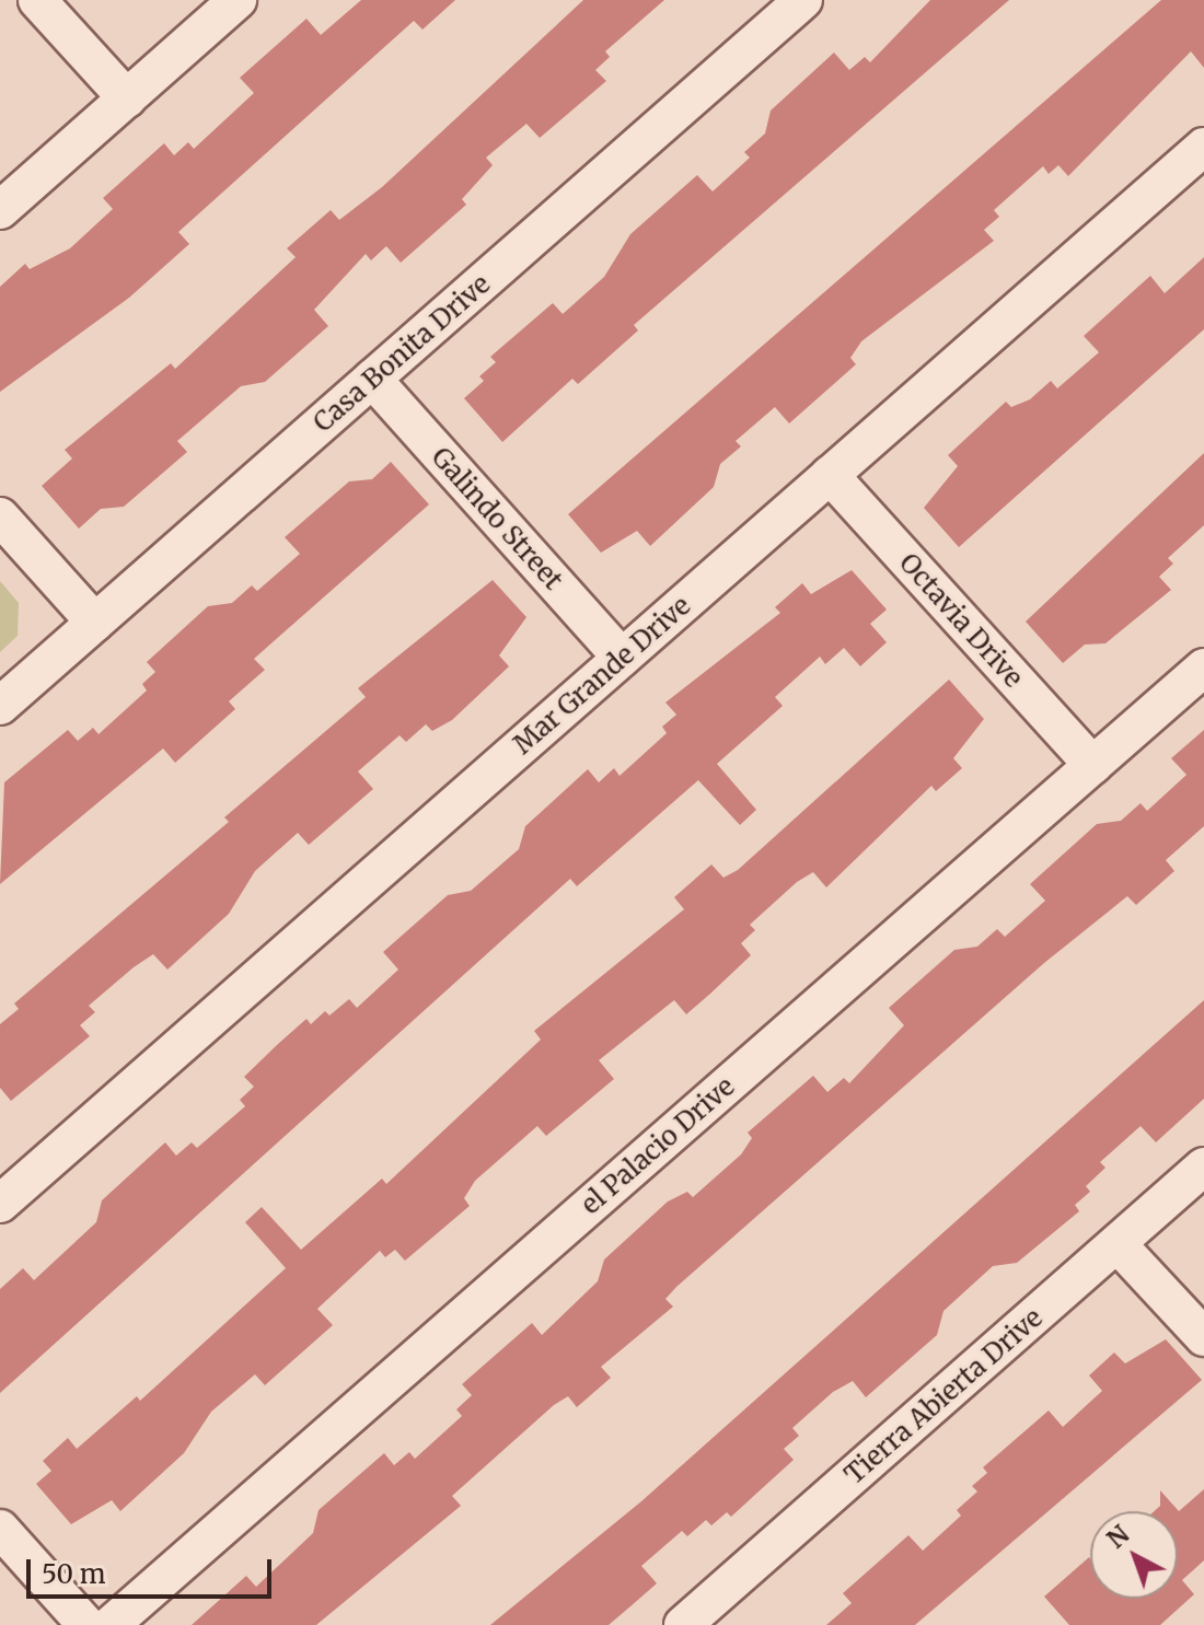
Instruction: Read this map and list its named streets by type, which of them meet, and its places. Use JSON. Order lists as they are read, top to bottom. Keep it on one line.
{"streets":{"street":["Casa Bonita Drive","Galindo Street","Octavia Drive","Mar Grande Drive","el Palacio Drive","Tierra Abierta Drive"]},"crossings":[["Casa Bonita Drive","Galindo Street"],["Galindo Street","Mar Grande Drive"],["Octavia Drive","Mar Grande Drive"],["Octavia Drive","el Palacio Drive"]],"scale_bar":"50 m","north":"top left"}
